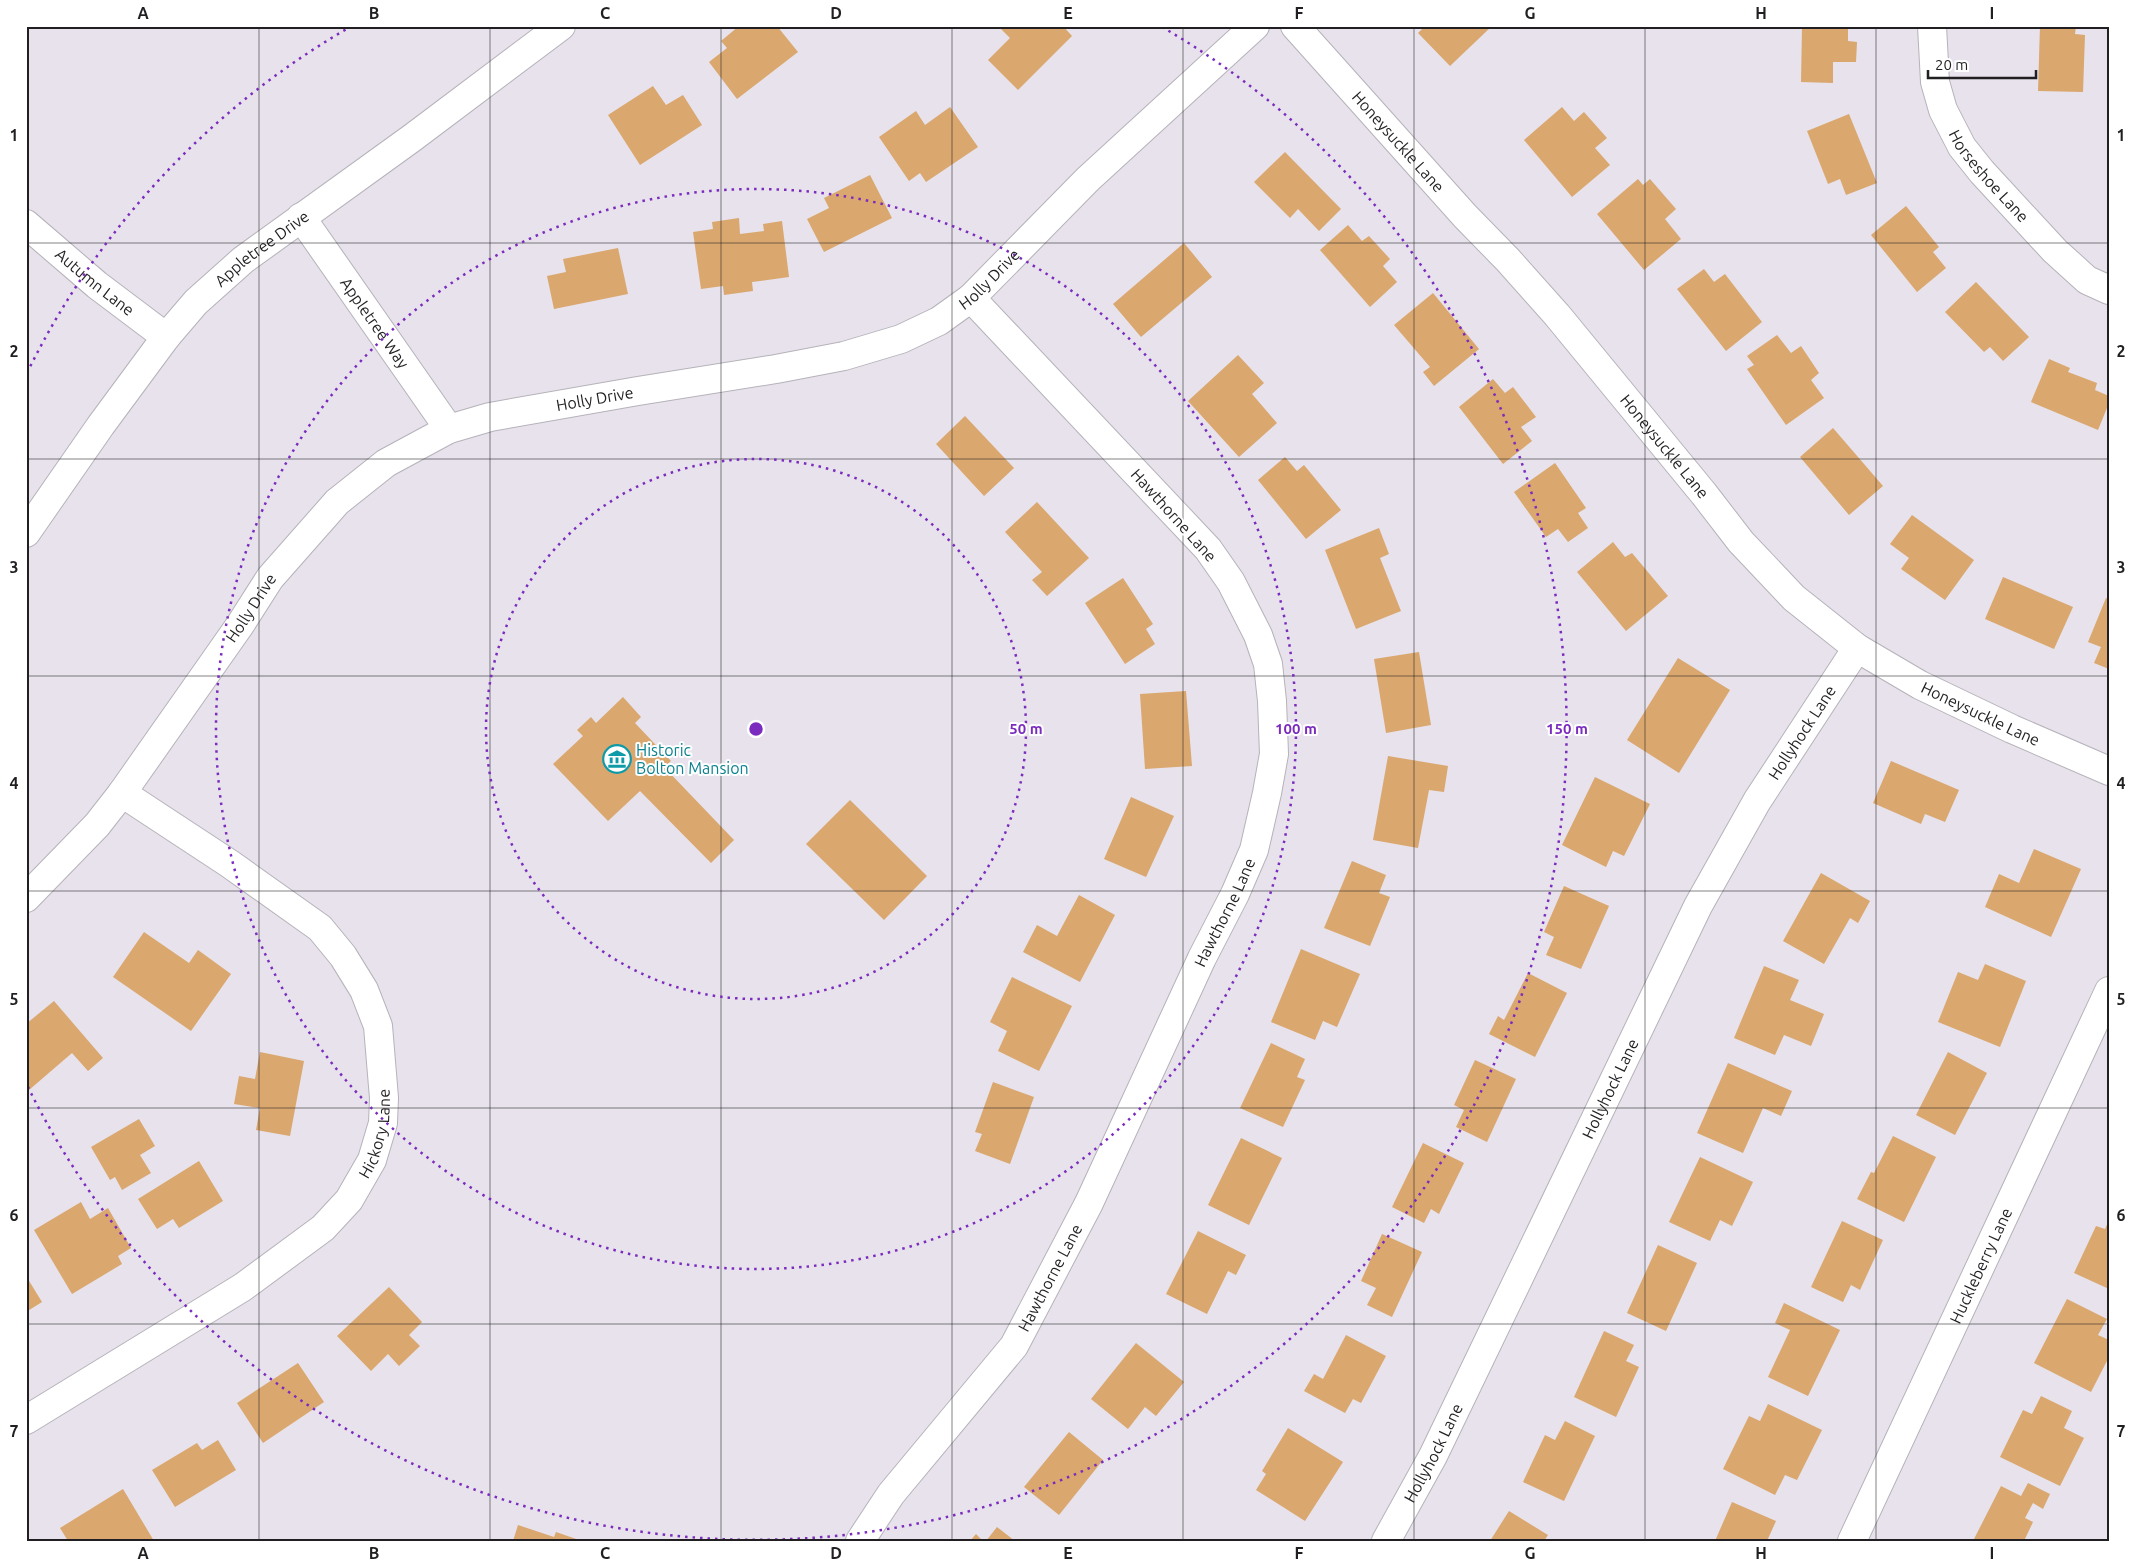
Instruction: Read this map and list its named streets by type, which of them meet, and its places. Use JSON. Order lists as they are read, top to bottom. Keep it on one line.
{"streets":{"street":["Honeysuckle Lane","Horseshoe Lane","Appletree Drive","Holly Drive","Autumn Lane","Appletree Way","Hawthorne Lane","Hollyhock Lane","Hickory Lane","Huckleberry Lane"]},"crossings":[["Honeysuckle Lane","Hollyhock Lane"],["Appletree Drive","Autumn Lane"],["Appletree Drive","Appletree Way"],["Holly Drive","Appletree Way"],["Holly Drive","Hawthorne Lane"],["Holly Drive","Hickory Lane"]],"places":{"museum":["Historic Bolton Mansion"]},"scale_bar":"20 m","grid":{"columns":["A","B","C","D","E","F","G","H","I"],"rows":["1","2","3","4","5","6","7"]},"rings":["50 m","100 m","150 m"]}
